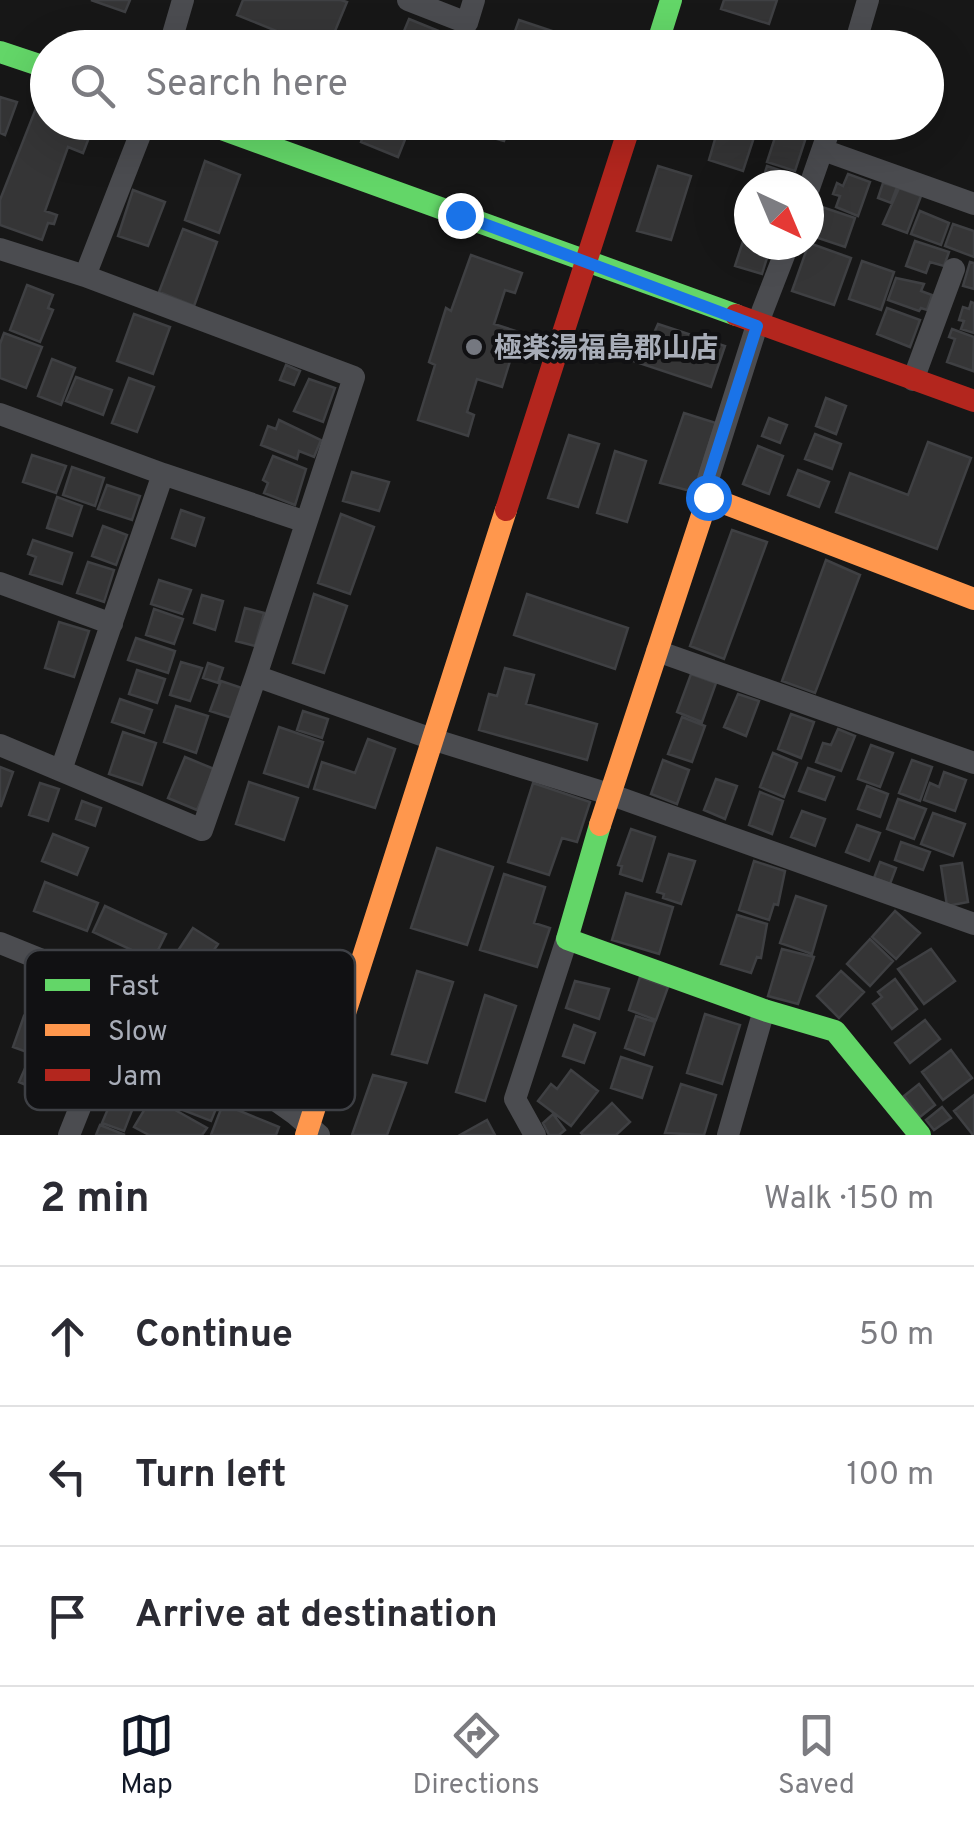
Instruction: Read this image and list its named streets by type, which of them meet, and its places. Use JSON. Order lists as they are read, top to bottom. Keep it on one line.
{"places":["極楽湯福島郡山店"],"legend":["Fast","Slow","Jam"],"north":"bottom right","page":{"search":"Search here","heading":["2 min","Walk · 150 m"],"list":[["Continue","50 m"],["Turn left","100 m"],"Arrive at destination"],"nav":["Map","Directions","Saved"]}}
